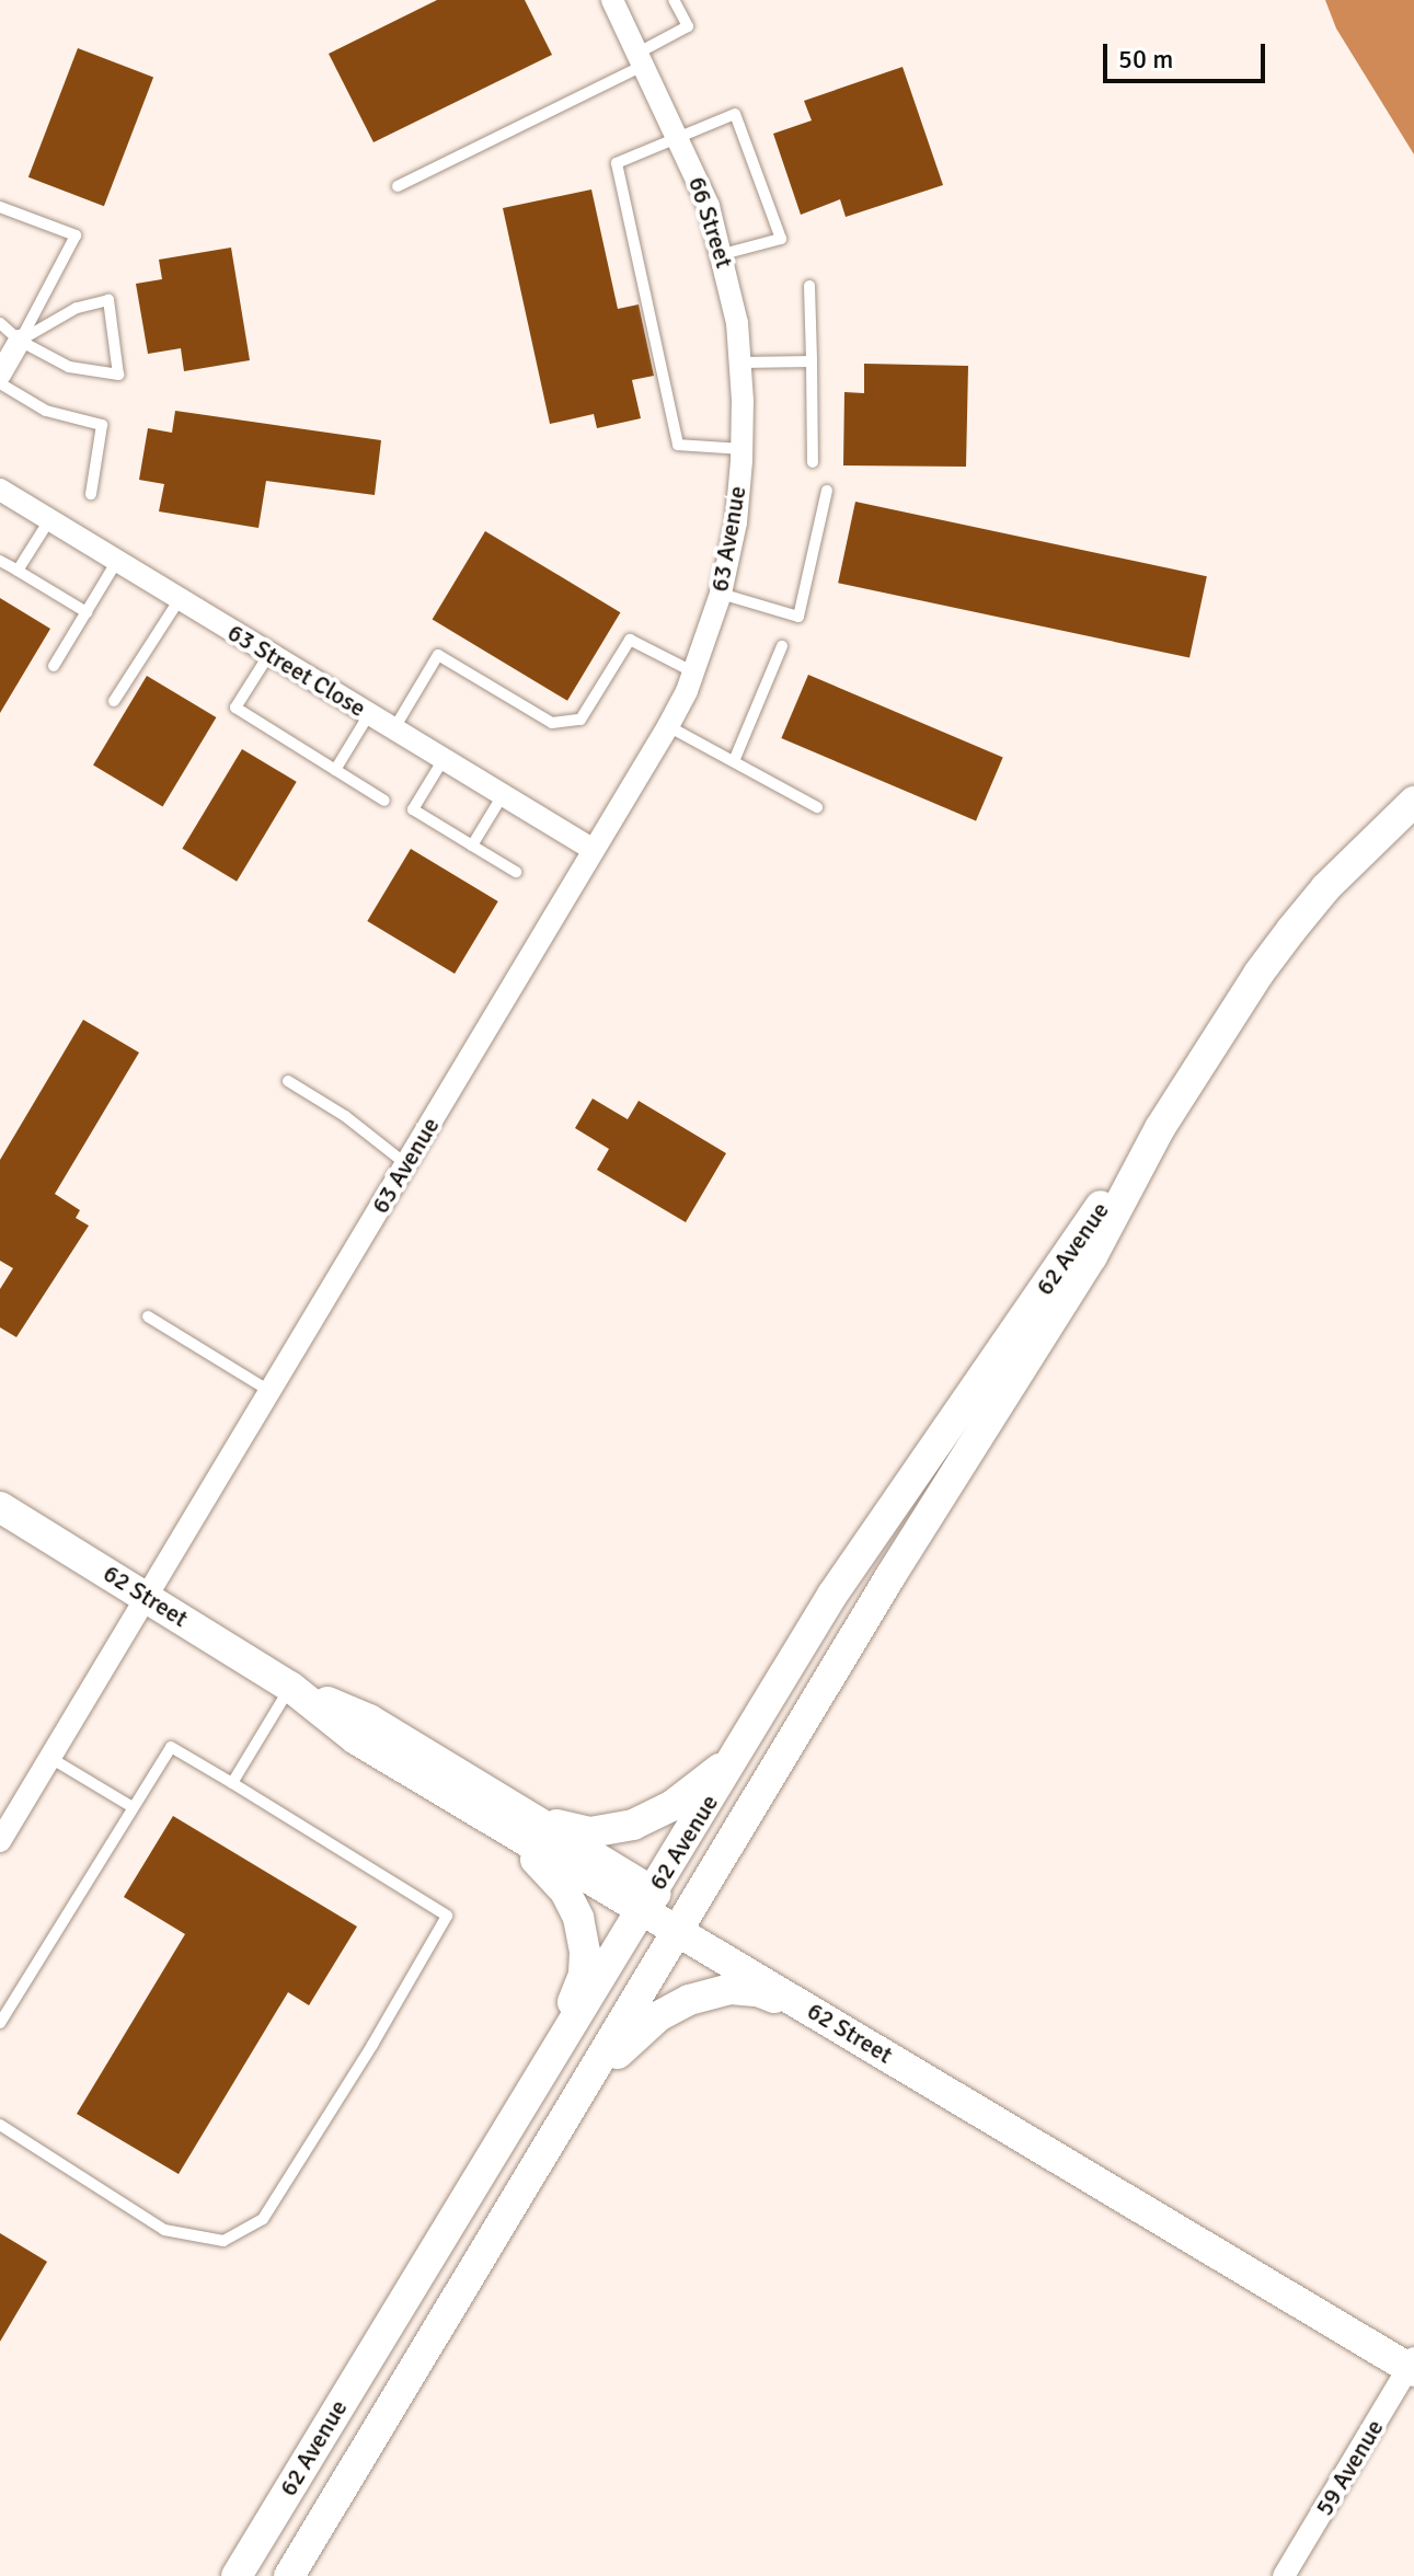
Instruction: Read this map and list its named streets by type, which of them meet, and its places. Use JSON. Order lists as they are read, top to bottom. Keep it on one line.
{"streets":{"main road":["62 Avenue","62 Street"],"street":["66 Street","63 Avenue","63 Street Close","59 Avenue"]},"crossings":[["66 Street","63 Avenue"],["63 Avenue","63 Street Close"],["63 Avenue","62 Street"],["62 Avenue","62 Street"],["62 Street","59 Avenue"]],"scale_bar":"50 m"}
